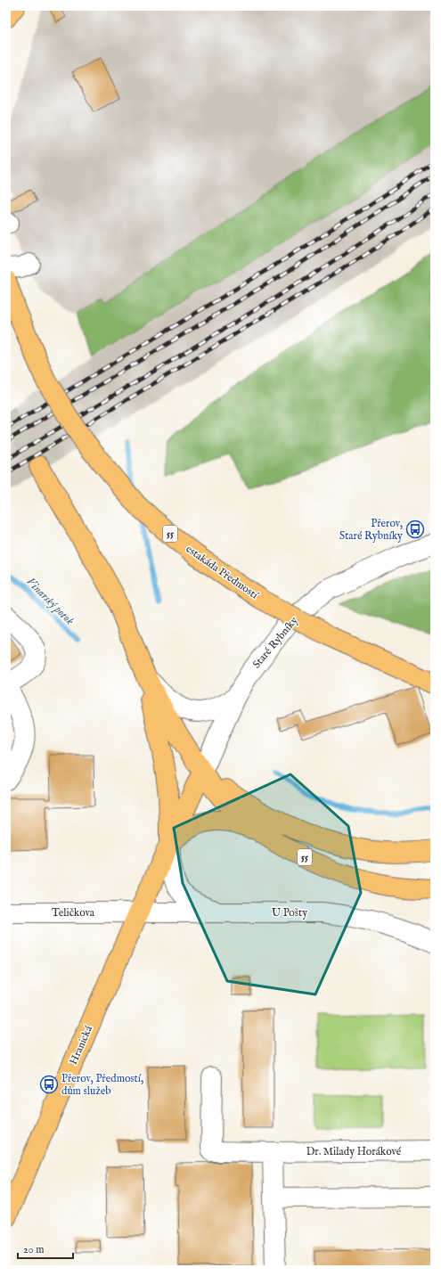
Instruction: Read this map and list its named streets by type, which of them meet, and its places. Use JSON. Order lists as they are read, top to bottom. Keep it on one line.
{"streets":{"main road":["55","estakáda Předmostí","Hranická"],"street":["Staré Rybníky","Teličkova","U Pošty","Dr. Milady Horákové"]},"crossings":[["55","Staré Rybníky"],["55","Hranická"],["Staré Rybníky","Hranická"],["Teličkova","U Pošty"],["Teličkova","Hranická"],["U Pošty","Hranická"]],"water":["Vinarský potok"],"places":{"bus stop":["Přerov, Staré Rybníky","Přerov, Předmostí, dům služeb"]},"scale_bar":"20 m"}
